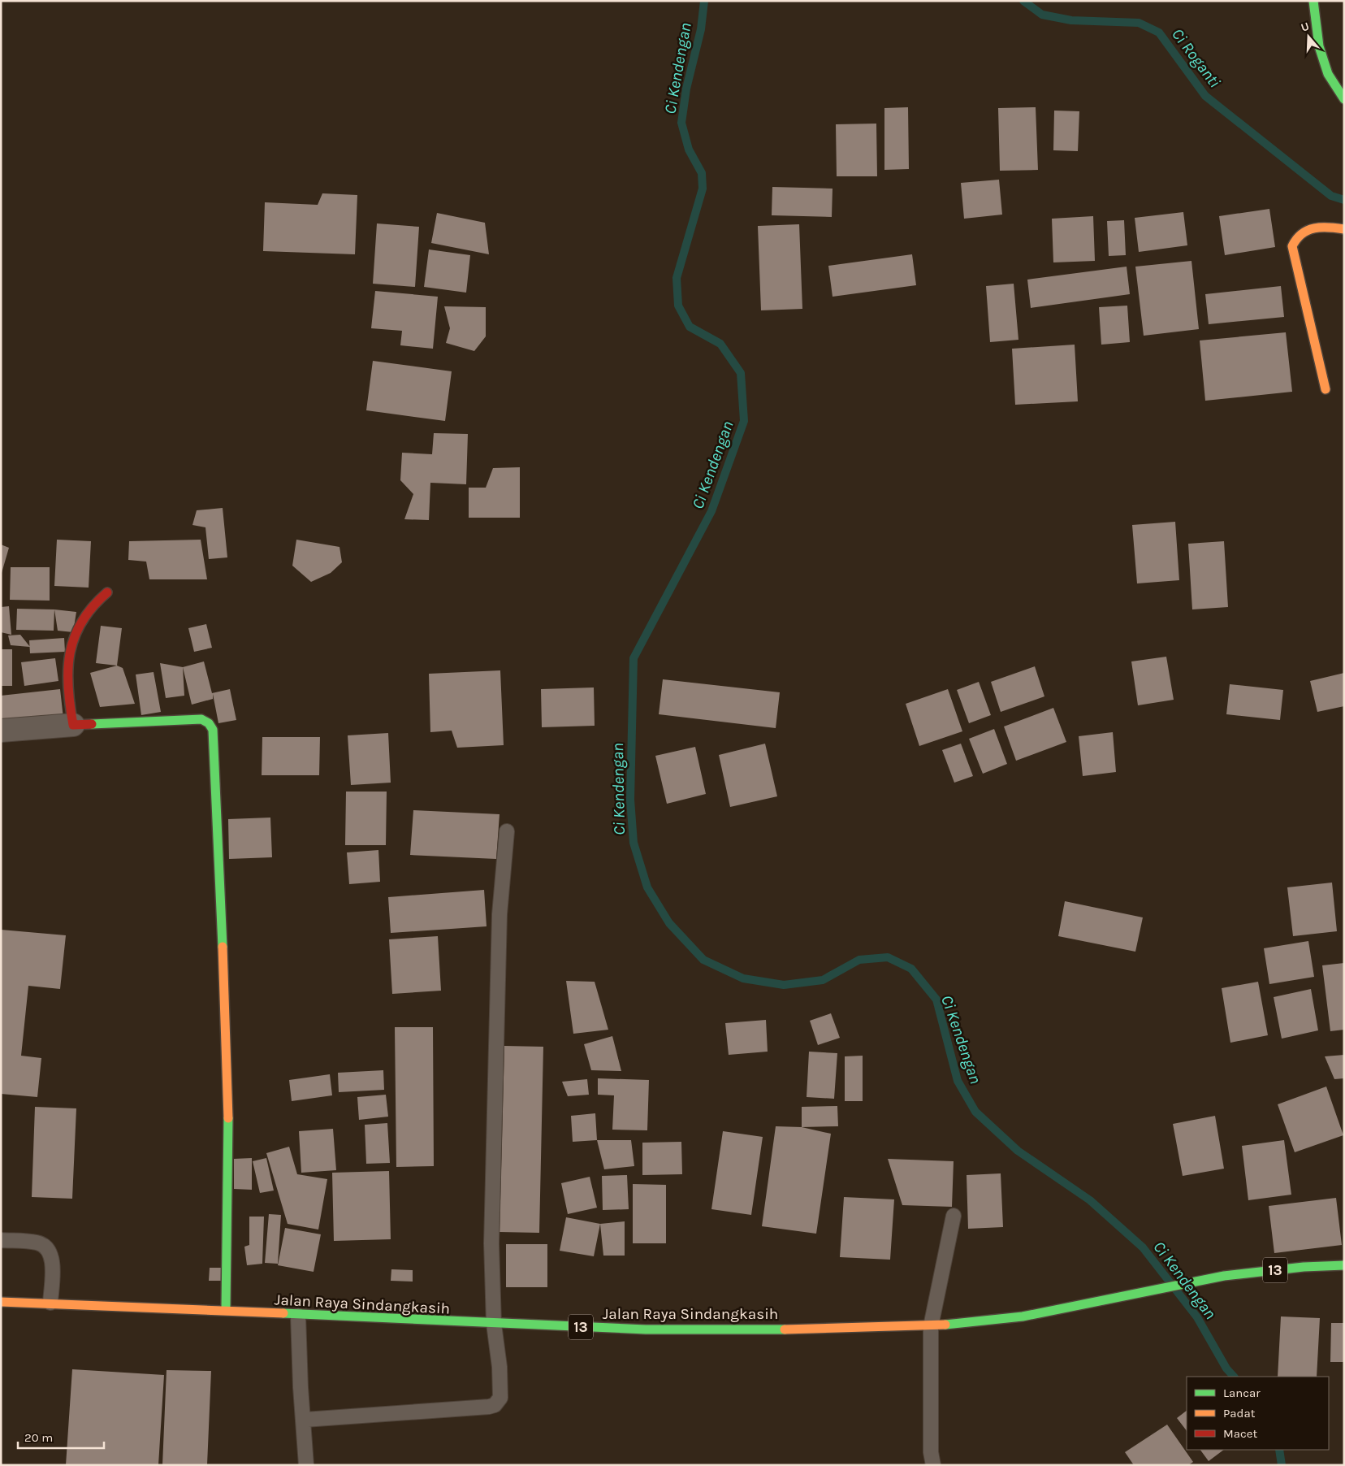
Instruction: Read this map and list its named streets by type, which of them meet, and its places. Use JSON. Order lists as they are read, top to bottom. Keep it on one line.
{"streets":{"main road":["13","Jalan Raya Sindangkasih"]},"water":["Ci Roganti","Ci Kendengan"],"legend":["Lancar","Padat","Macet"],"scale_bar":"20 m","north":"top"}
